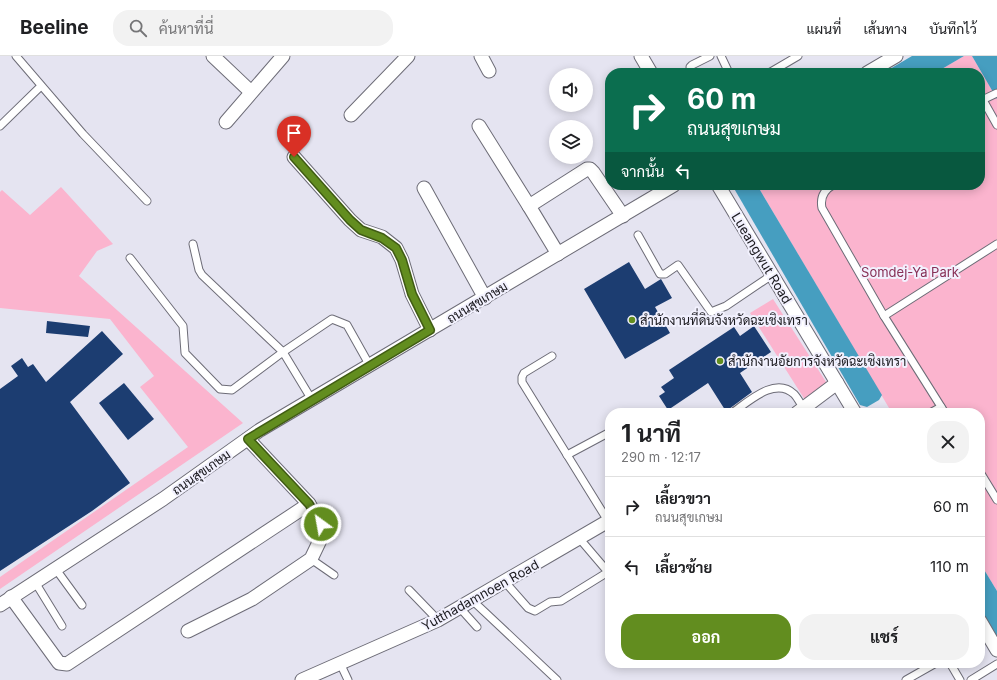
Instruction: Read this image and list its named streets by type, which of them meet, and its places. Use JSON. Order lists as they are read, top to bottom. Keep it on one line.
{"streets":{"street":["Lueangwut Road","ถนนสุขเกษม","Yutthadamnoen Road"]},"parks":["Somdej-Ya Park"],"places":["สำนักงานที่ดินจังหวัดฉะเชิงเทรา","สำนักงานอัยการจังหวัดฉะเชิงเทรา"],"page":{"header":"Beeline","search":"ค้นหาที่นี่","nav":["แผนที่","เส้นทาง","บันทึกไว้"],"turn":["60 m","ถนนสุขเกษม"],"then":"จากนั้น","heading":["1 นาที","290 m · 12:17"],"list":[{"name":"เลี้ยวขวา","note":"ถนนสุขเกษม","value":"60 m"},{"name":"เลี้ยวซ้าย","value":"110 m"}],"buttons":["ออก","แชร์"]}}
